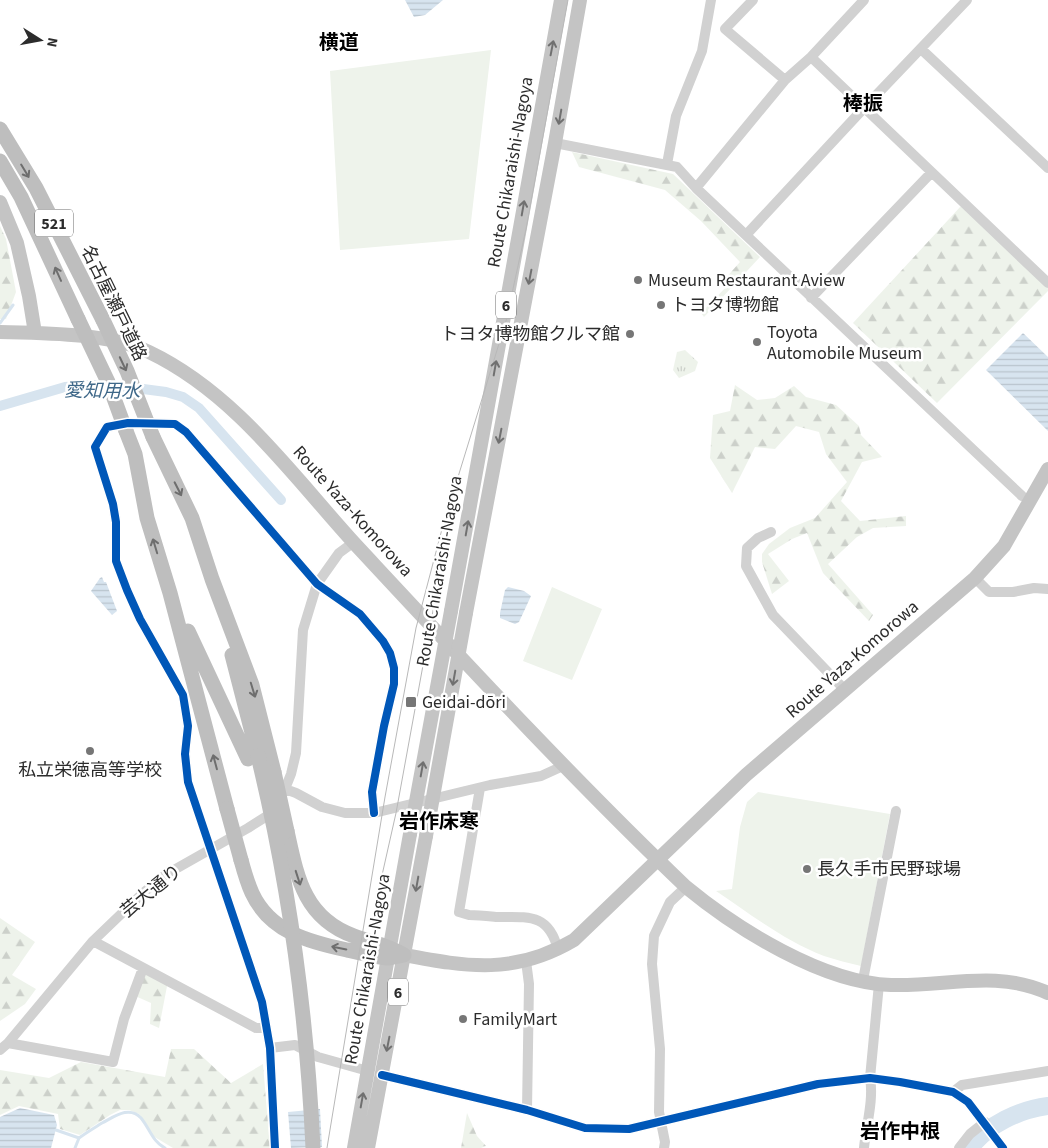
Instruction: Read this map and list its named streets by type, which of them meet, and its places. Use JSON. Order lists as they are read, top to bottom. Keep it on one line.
{"streets":{"highway":["521","名古屋瀬戸道路"],"main road":["Route Chikaraishi-Nagoya","6","Route Yaza-Komorowa"],"street":["芸大通り"]},"crossings":[["Route Chikaraishi-Nagoya","Route Yaza-Komorowa"],["Route Yaza-Komorowa","芸大通り"]],"districts":["横道","棒振","岩作床寒","岩作中根"],"water":["愛知用水"],"places":{"other":["Museum Restaurant Aview","トヨタ博物館","トヨタ博物館クルマ館","Toyota Automobile Museum","私立栄徳高等学校","長久手市民野球場","FamilyMart"],"transit":["Geidai-dōri"]},"north":"right"}
